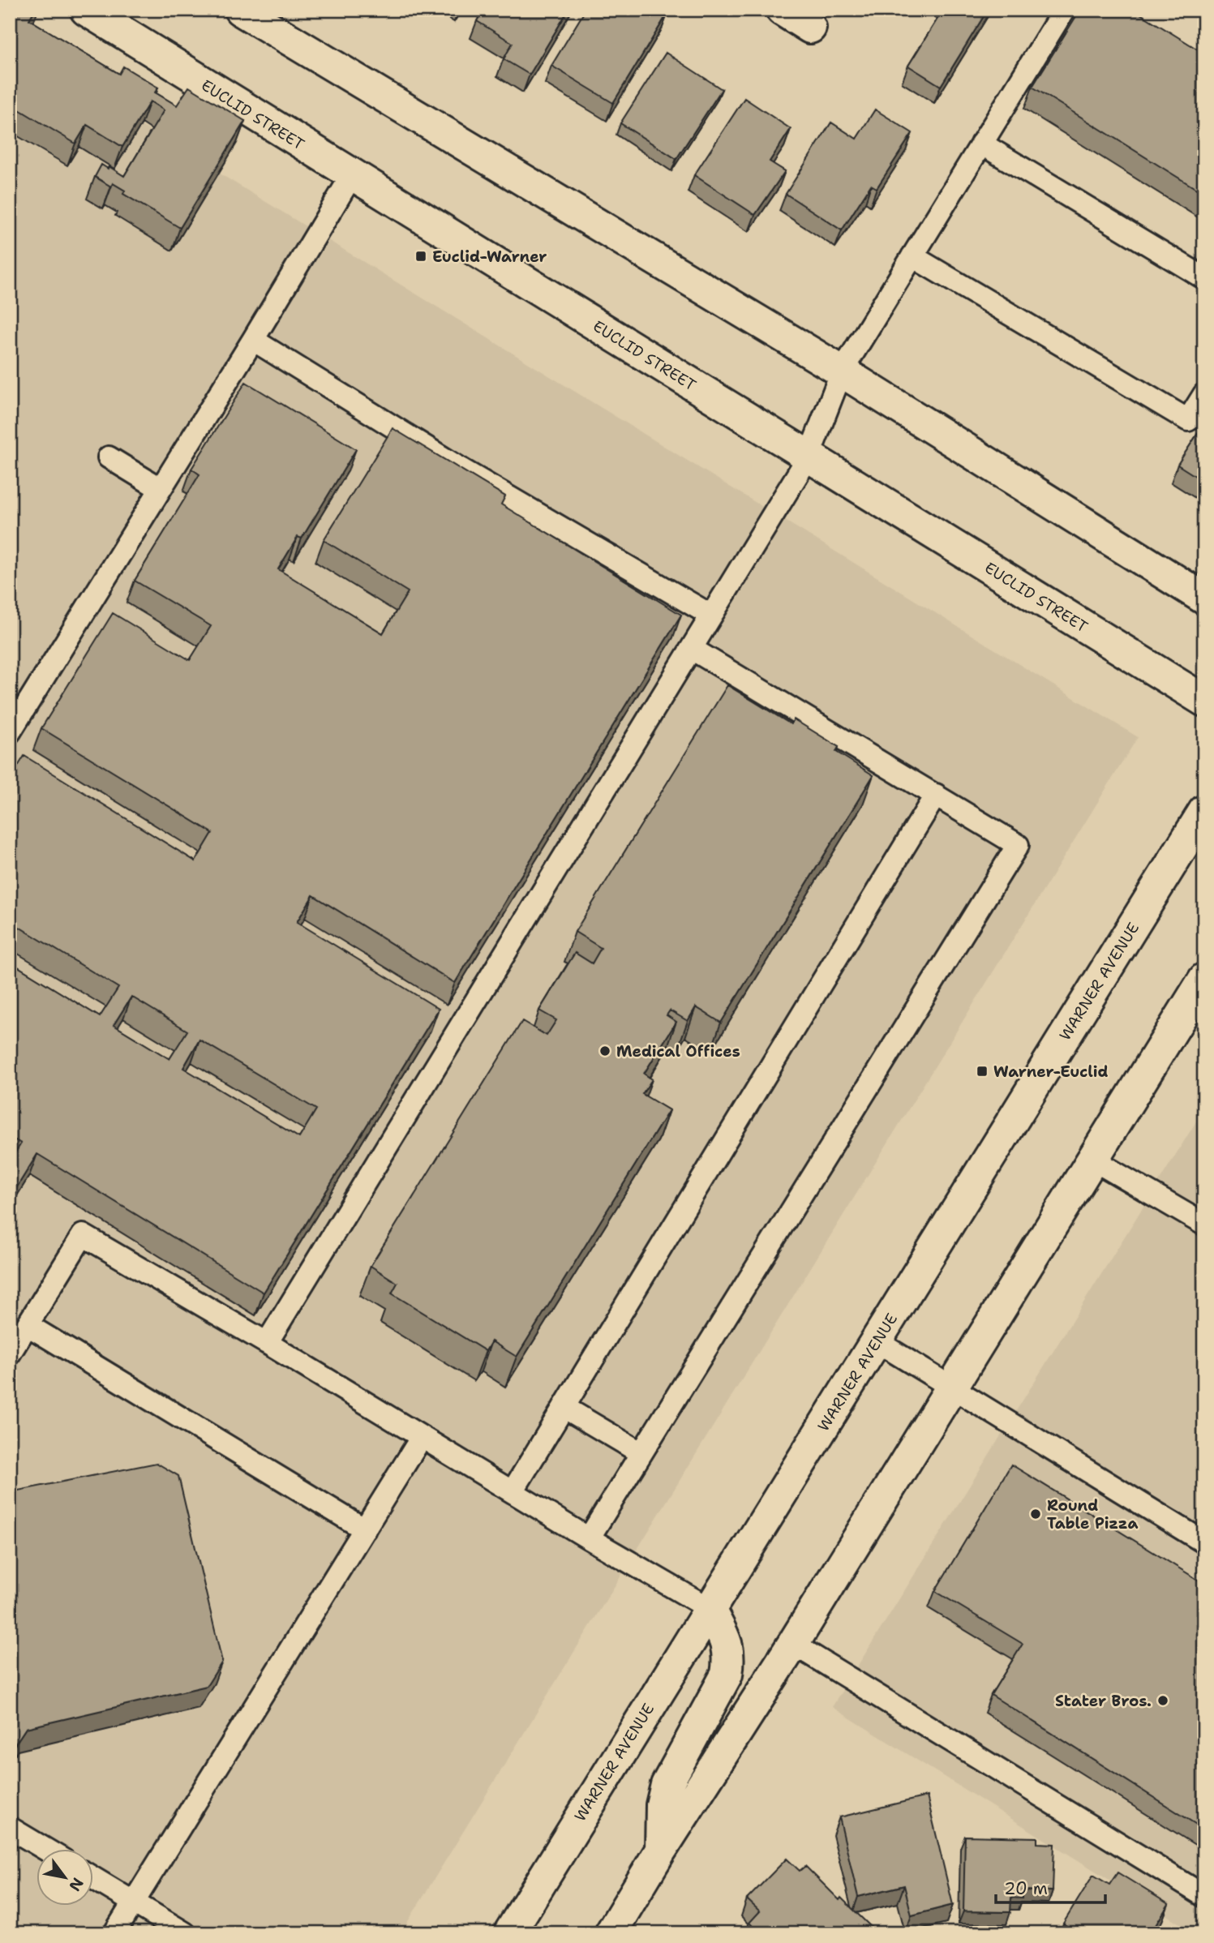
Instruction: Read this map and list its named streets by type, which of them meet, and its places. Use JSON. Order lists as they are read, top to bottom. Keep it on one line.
{"streets":{"main road":["EUCLID STREET","WARNER AVENUE"]},"places":{"transit":["Euclid-Warner","Warner-Euclid"],"other":["Medical Offices","Round Table Pizza","Stater Bros."]},"scale_bar":"20 m","north":"bottom right"}
